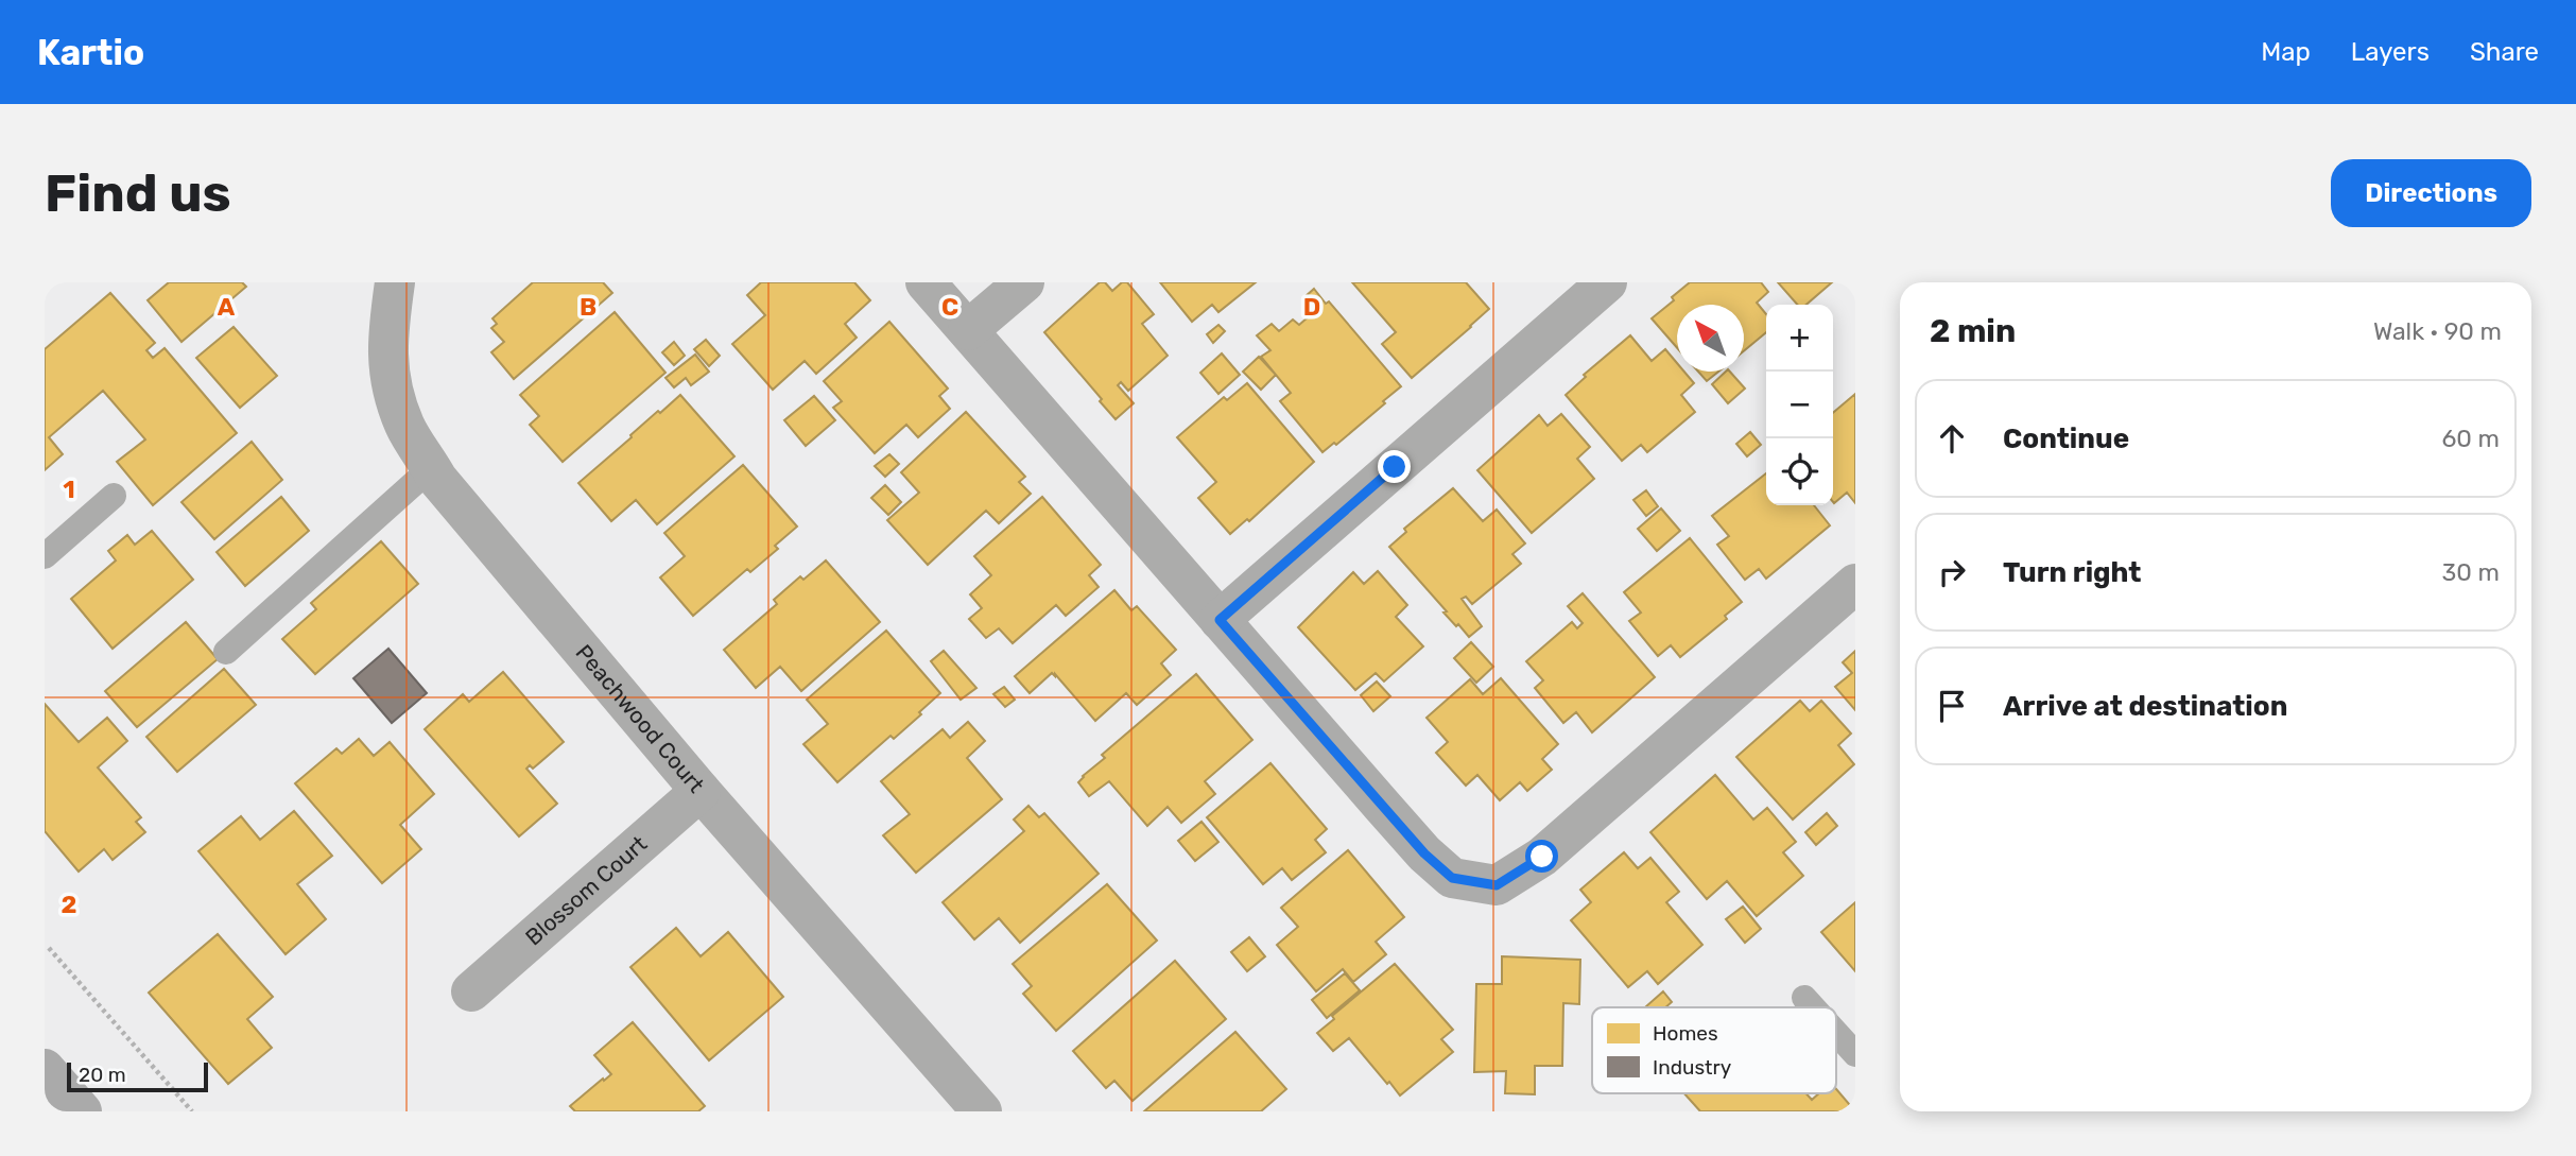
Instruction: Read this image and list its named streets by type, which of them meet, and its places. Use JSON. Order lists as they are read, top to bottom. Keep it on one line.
{"streets":{"street":["Peachwood Court","Blossom Court"]},"crossings":[["Peachwood Court","Blossom Court"]],"legend":["Homes","Industry"],"scale_bar":"20 m","north":"top left","page":{"header":"Kartio","nav":["Map","Layers","Share"],"buttons":"Directions","title":"Find us","heading":["2 min","Walk · 90 m"],"map_buttons":["+","−"],"list":[["Continue","60 m"],["Turn right","30 m"],"Arrive at destination"],"scale":"20 m"},"grid":{"columns":["A","B","C","D"],"rows":["1","2"]}}
